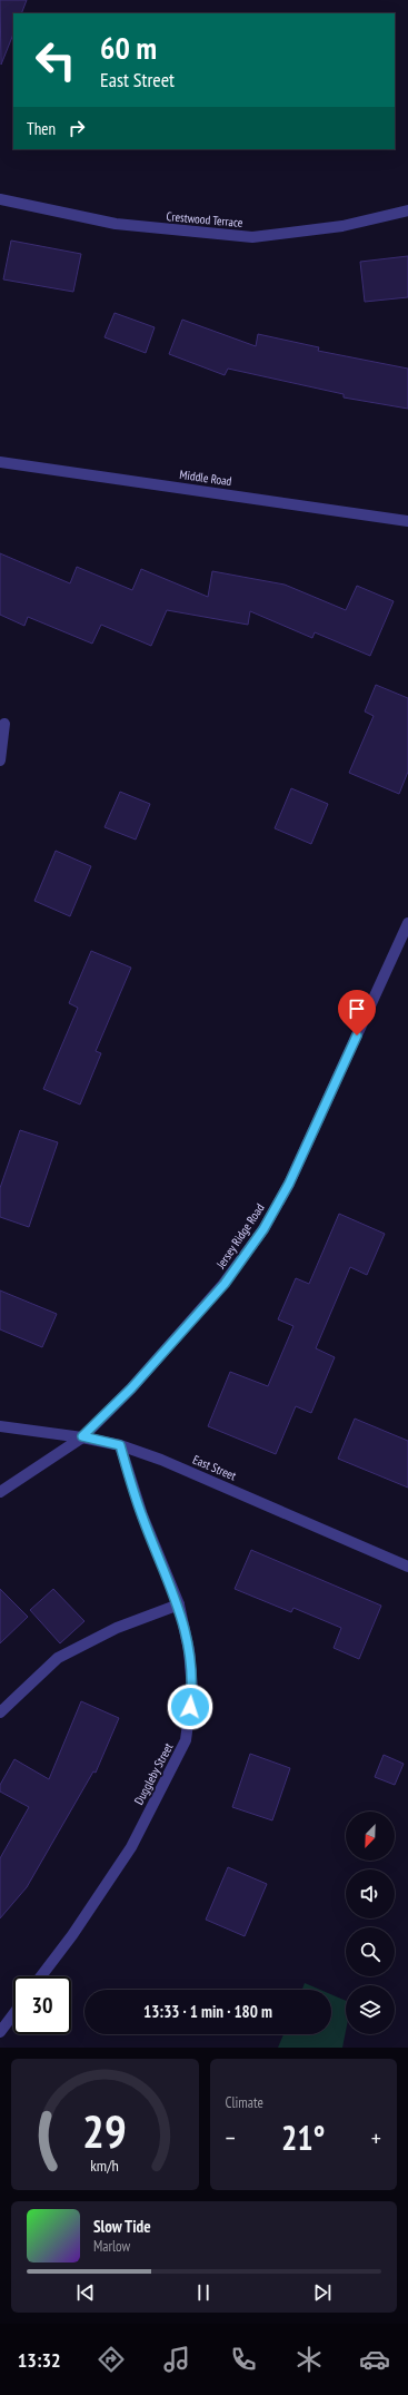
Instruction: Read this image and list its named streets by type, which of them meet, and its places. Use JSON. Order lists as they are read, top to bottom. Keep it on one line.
{"streets":{"street":["Crestwood Terrace","Middle Road","Jersey Ridge Road","East Street","Duggleby Street"]},"crossings":[["Jersey Ridge Road","East Street"],["East Street","Duggleby Street"]],"north":"bottom left","page":{"turn":["60 m","East Street"],"then":"Then","limit":"30","trip":"13:33 · 1 min · 180 m","tile":"Climate","heat":["−","21°","+"],"song":["Slow Tide","Marlow"],"tabs":"13:32","gauge":["29","km/h"]}}
